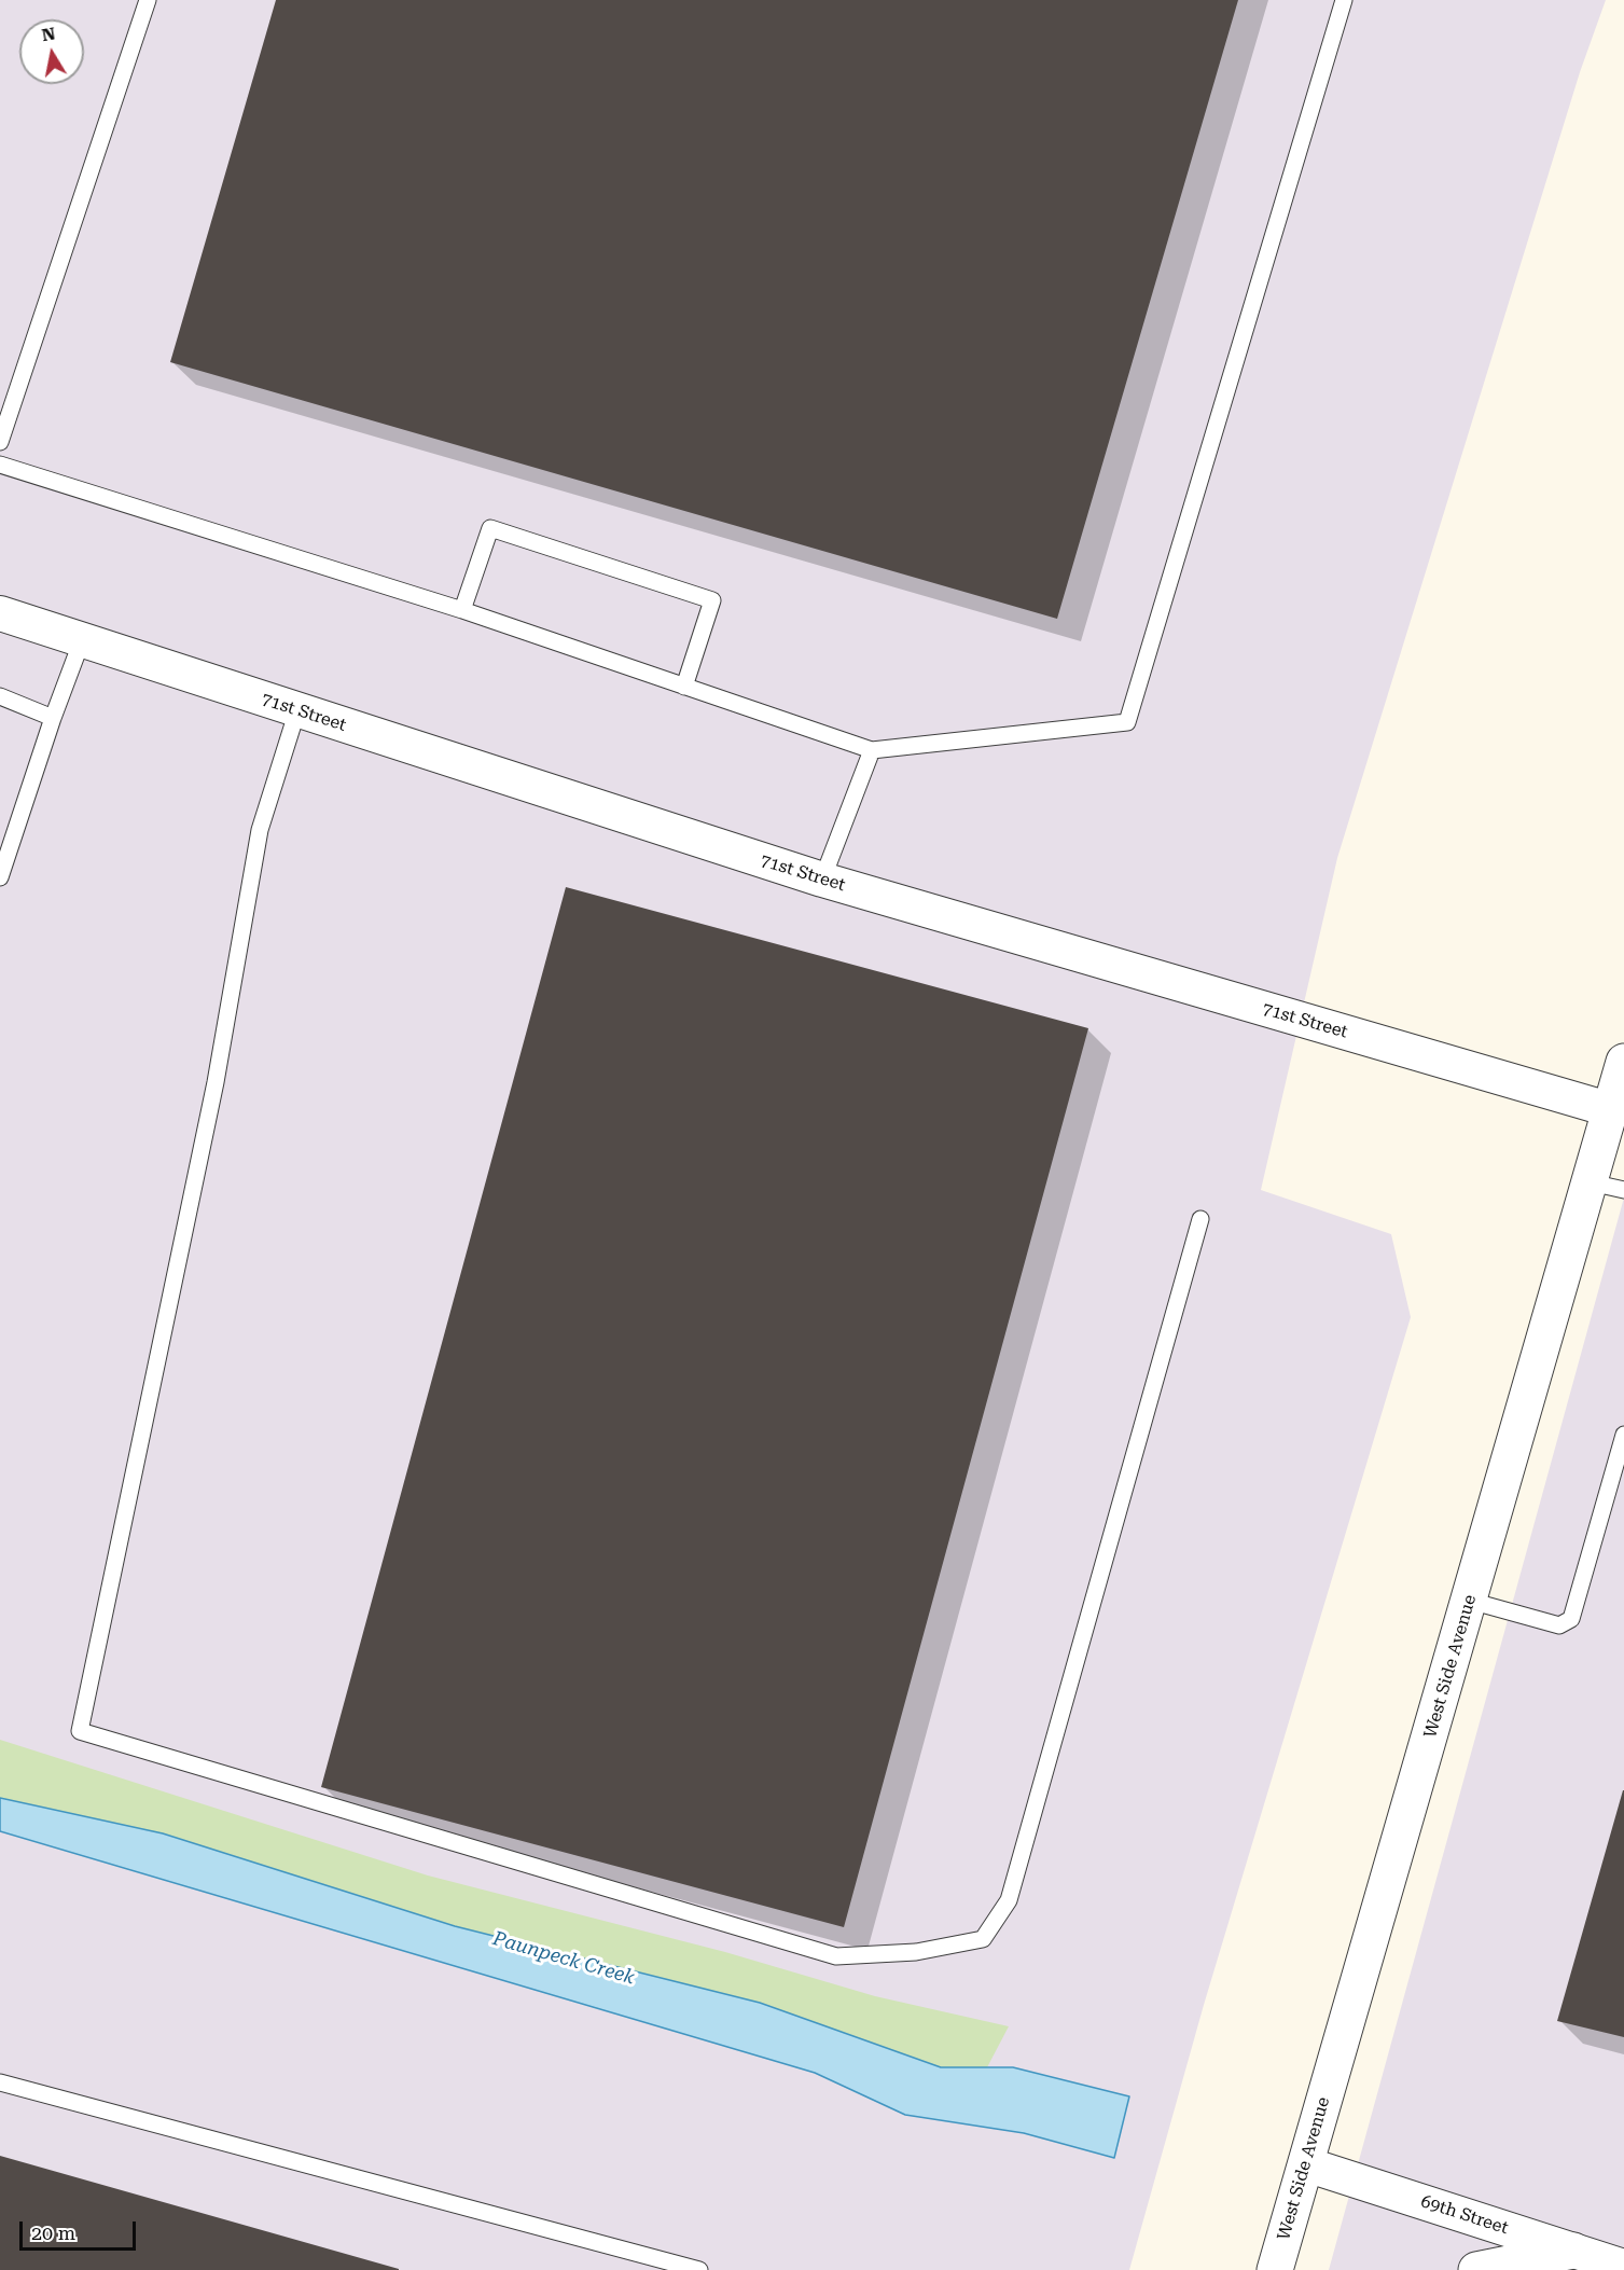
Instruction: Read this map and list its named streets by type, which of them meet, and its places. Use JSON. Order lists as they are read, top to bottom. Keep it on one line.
{"streets":{"street":["71st Street","West Side Avenue","69th Street"]},"crossings":[["71st Street","West Side Avenue"],["West Side Avenue","69th Street"]],"water":["Paunpeck Creek"],"scale_bar":"20 m","north":"top"}
